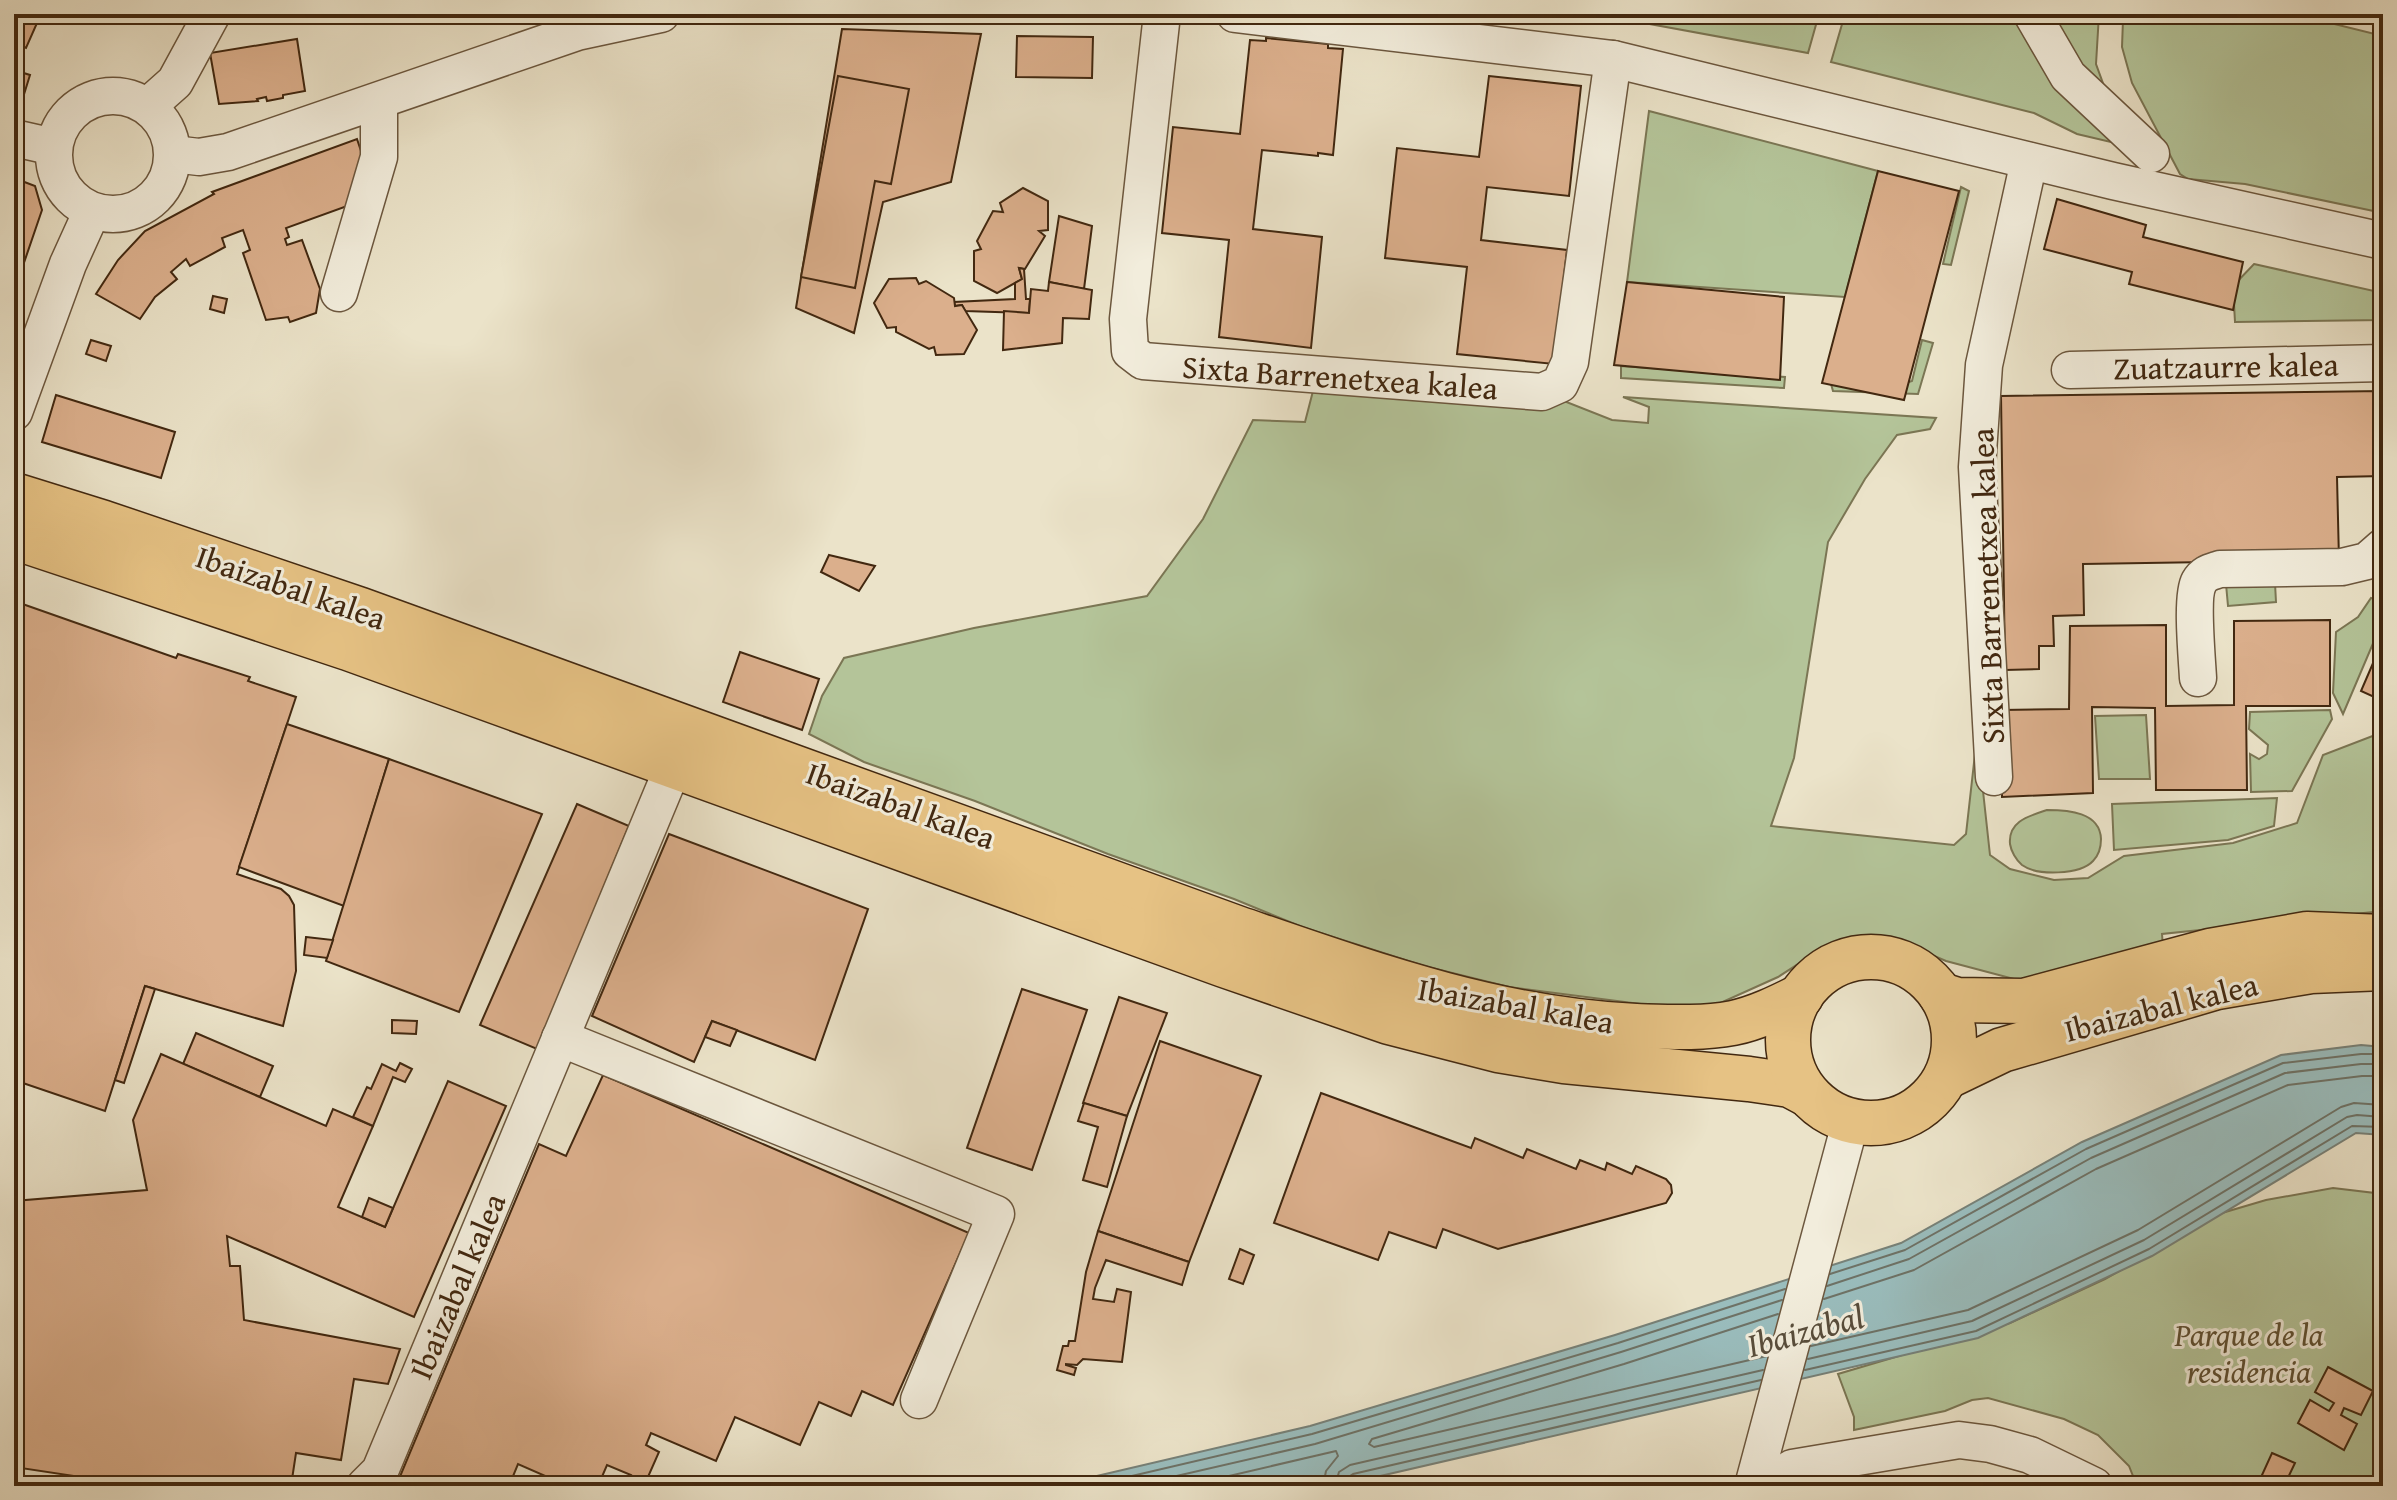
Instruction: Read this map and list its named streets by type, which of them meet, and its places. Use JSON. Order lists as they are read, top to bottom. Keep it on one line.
{"streets":{"highway":["Ibaizabal kalea"],"street":["Zuatzaurre kalea","Sixta Barrenetxea kalea"]},"water":["Ibaizabal"],"parks":["Parque de la residencia"]}
